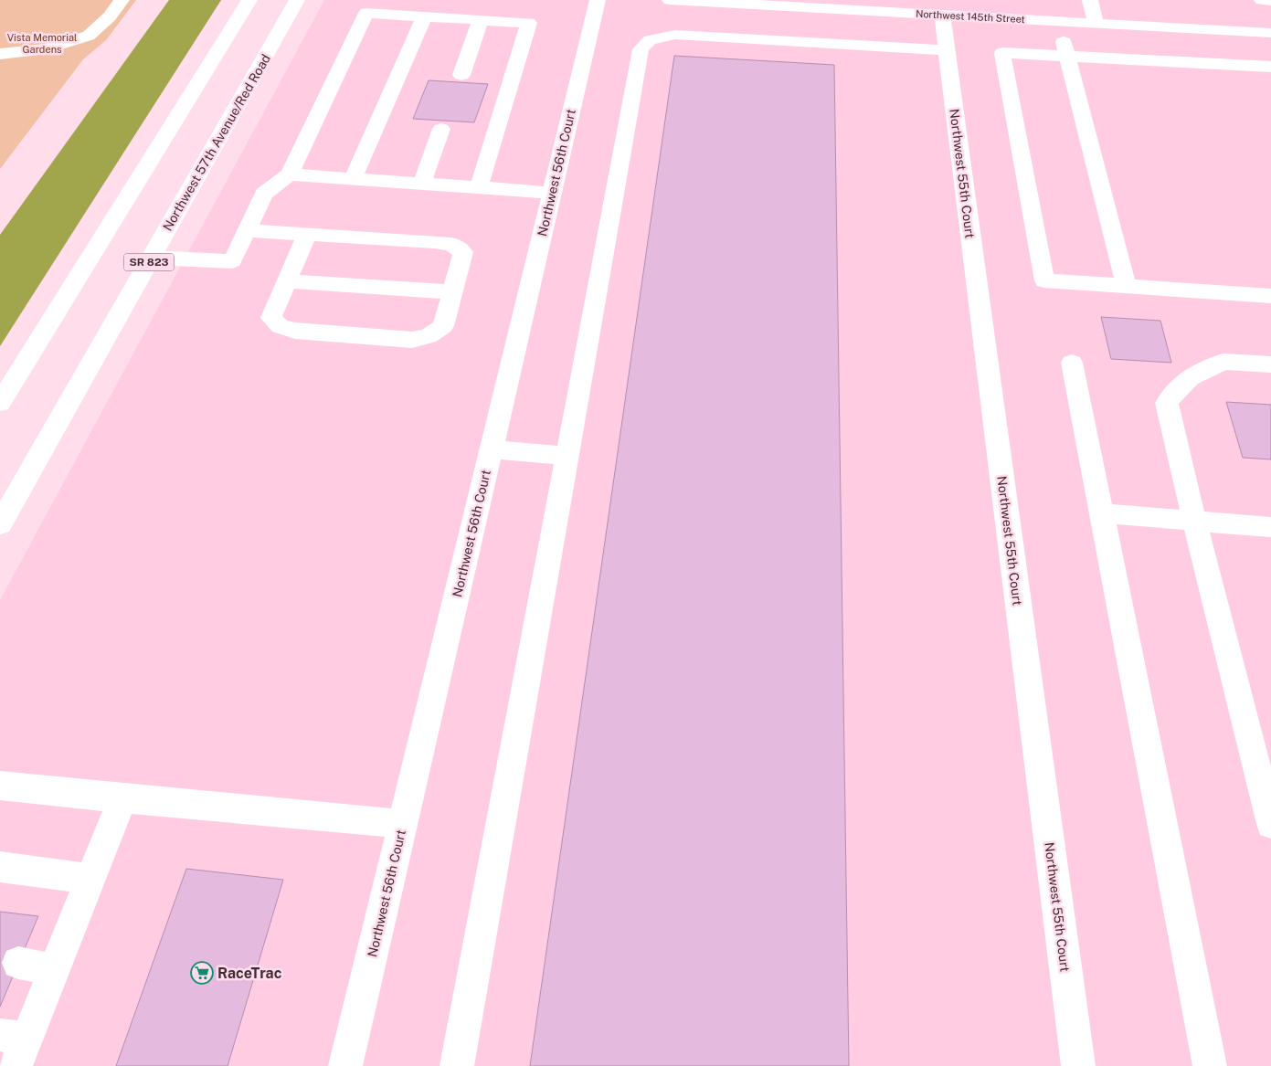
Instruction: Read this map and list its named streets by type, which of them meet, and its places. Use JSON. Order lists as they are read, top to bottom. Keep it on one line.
{"streets":{"street":["Northwest 145th Street","Northwest 57th Avenue/Red Road","Northwest 56th Court","Northwest 55th Court","SR 823"]},"crossings":[["Northwest 145th Street","Northwest 55th Court"]],"parks":["Vista Memorial Gardens"],"places":{"supermarket":["RaceTrac"]}}
